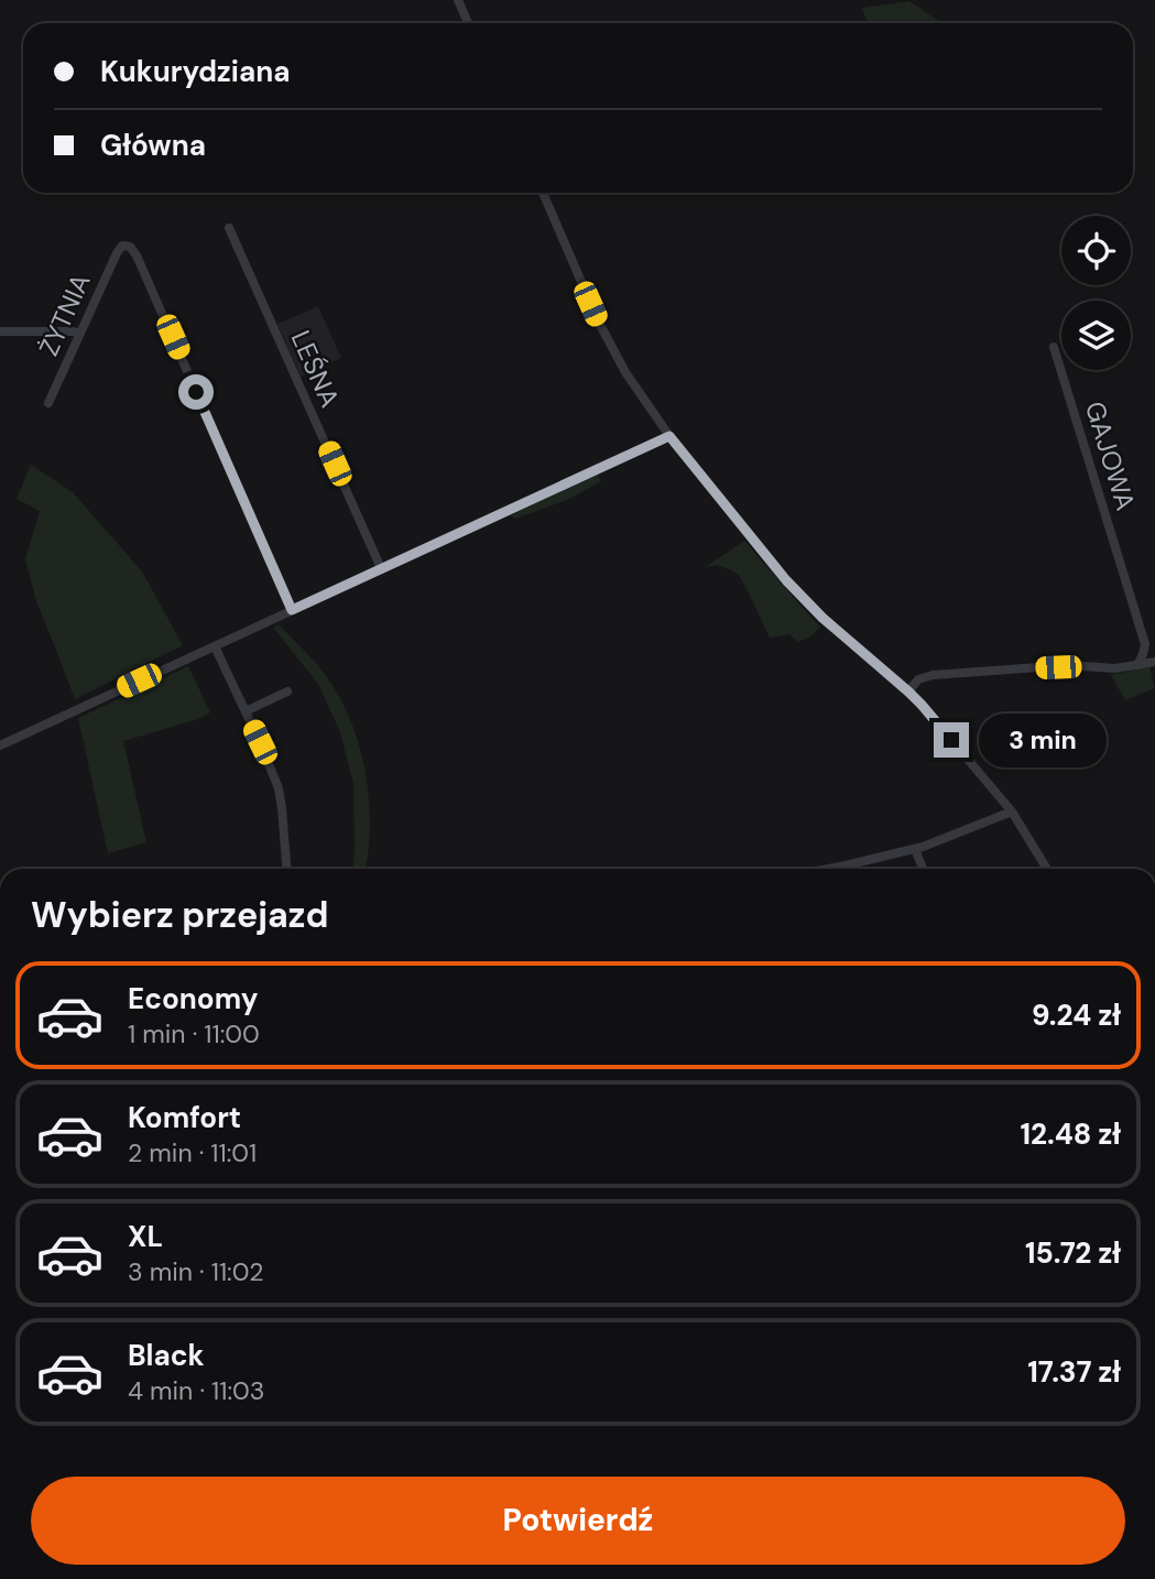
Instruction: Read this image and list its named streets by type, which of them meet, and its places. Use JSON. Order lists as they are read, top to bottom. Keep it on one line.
{"streets":{"street":["ŻYTNIA","LEŚNA","GAJOWA"]},"page":{"banner":["Kukurydziana","Główna"],"bubble":"3 min","heading":"Wybierz przejazd","list":[{"name":"Economy","note":"1 min · 11:00","value":"9.24 zł"},{"name":"Komfort","note":"2 min · 11:01","value":"12.48 zł"},{"name":"XL","note":"3 min · 11:02","value":"15.72 zł"},{"name":"Black","note":"4 min · 11:03","value":"17.37 zł"}],"buttons":"Potwierdź"}}
